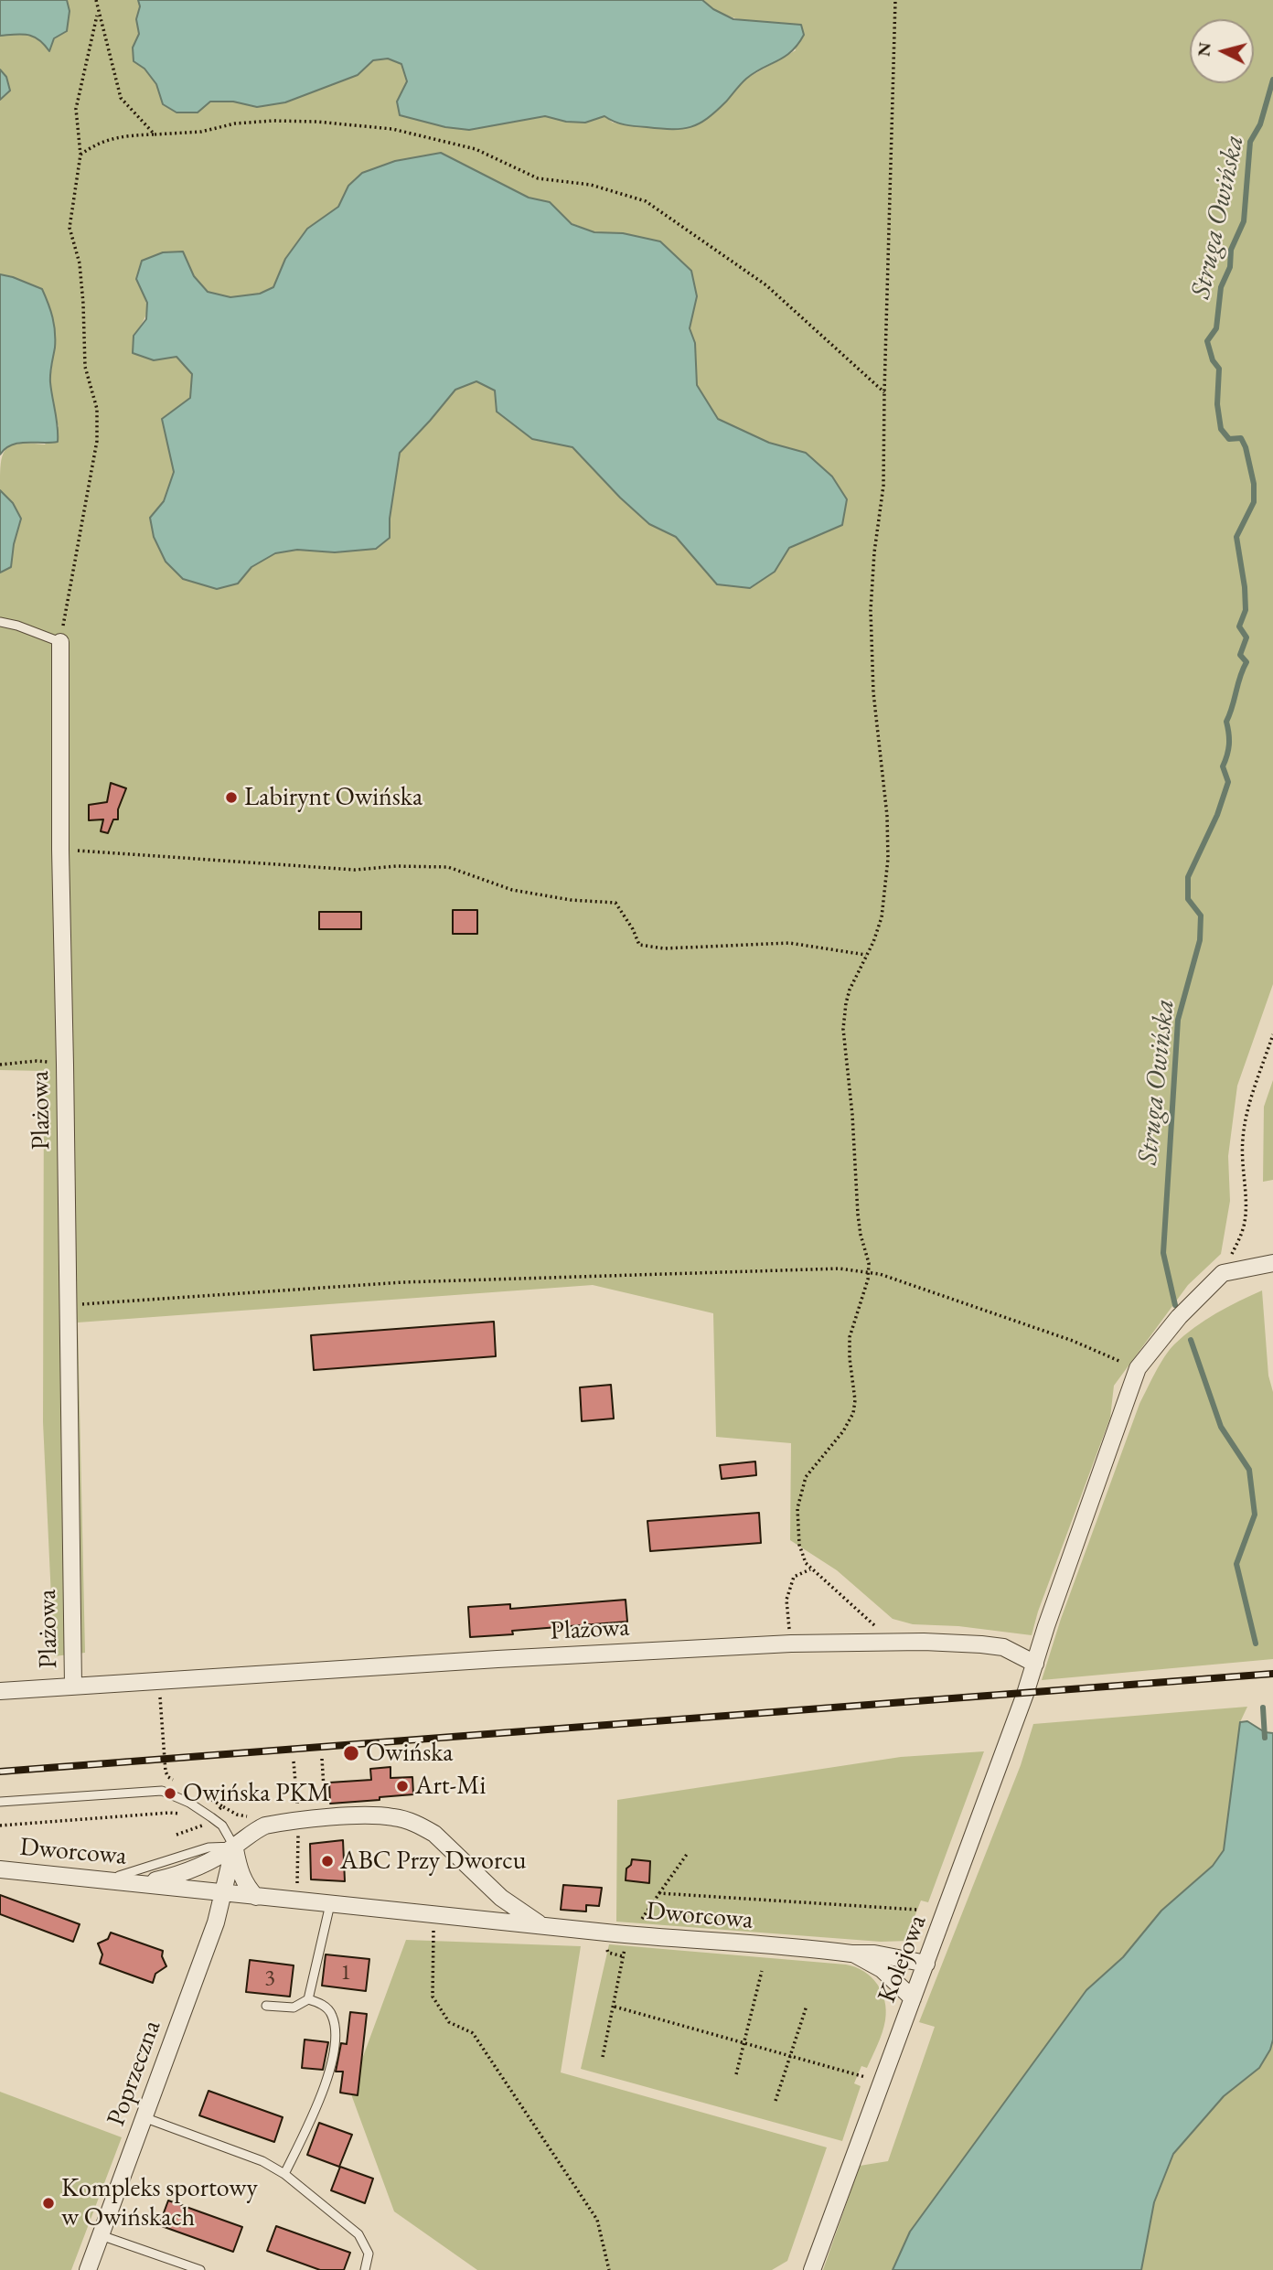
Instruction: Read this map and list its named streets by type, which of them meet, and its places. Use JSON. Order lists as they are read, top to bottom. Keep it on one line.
{"streets":{"street":["Plażowa","Dworcowa","Kolejowa","Poprzeczna"]},"crossings":[["Plażowa","Kolejowa"],["Dworcowa","Kolejowa"],["Dworcowa","Poprzeczna"]],"water":["Struga Owińska"],"places":["Labirynt Owińska","Owińska","Art-Mi","Owińska PKM","ABC Przy Dworcu","Kompleks sportowy w Owińskach"],"house_numbers":["1","3"],"north":"left"}
